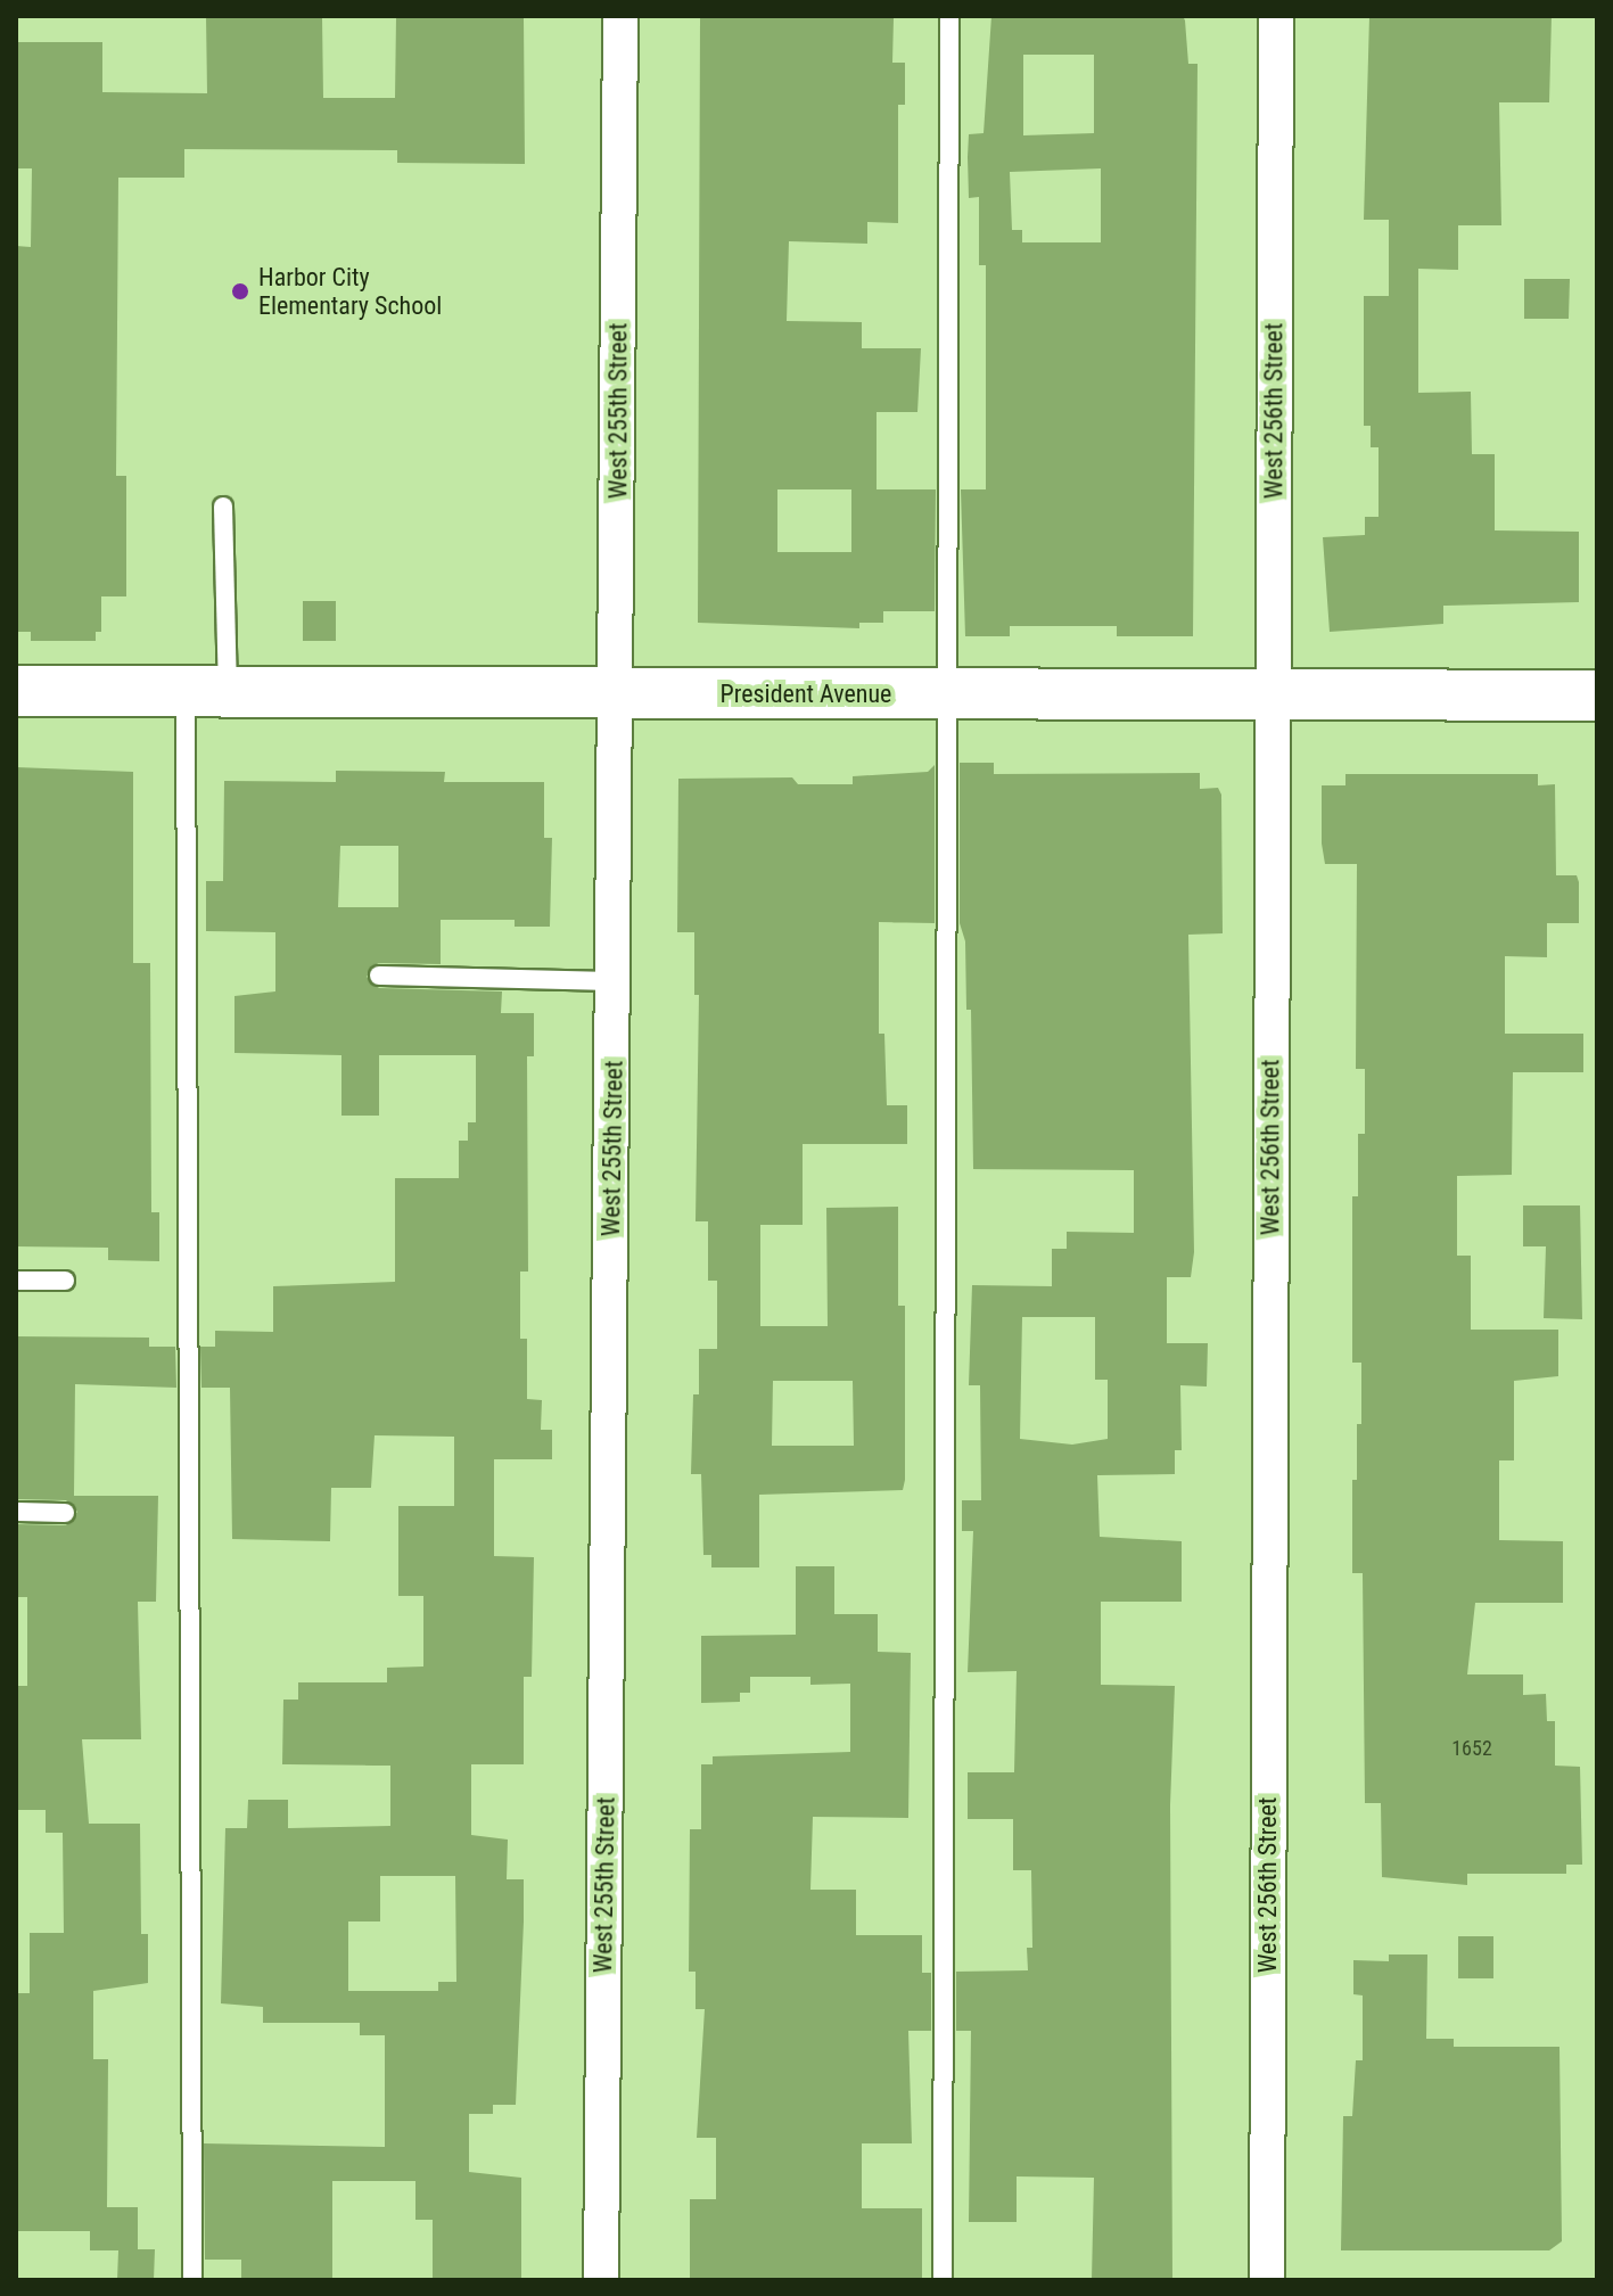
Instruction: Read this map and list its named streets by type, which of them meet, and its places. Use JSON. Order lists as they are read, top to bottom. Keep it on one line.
{"streets":{"street":["West 255th Street","West 256th Street","President Avenue"]},"crossings":[["West 255th Street","President Avenue"],["West 256th Street","President Avenue"]],"places":["Harbor City Elementary School"],"house_numbers":["1652"]}
